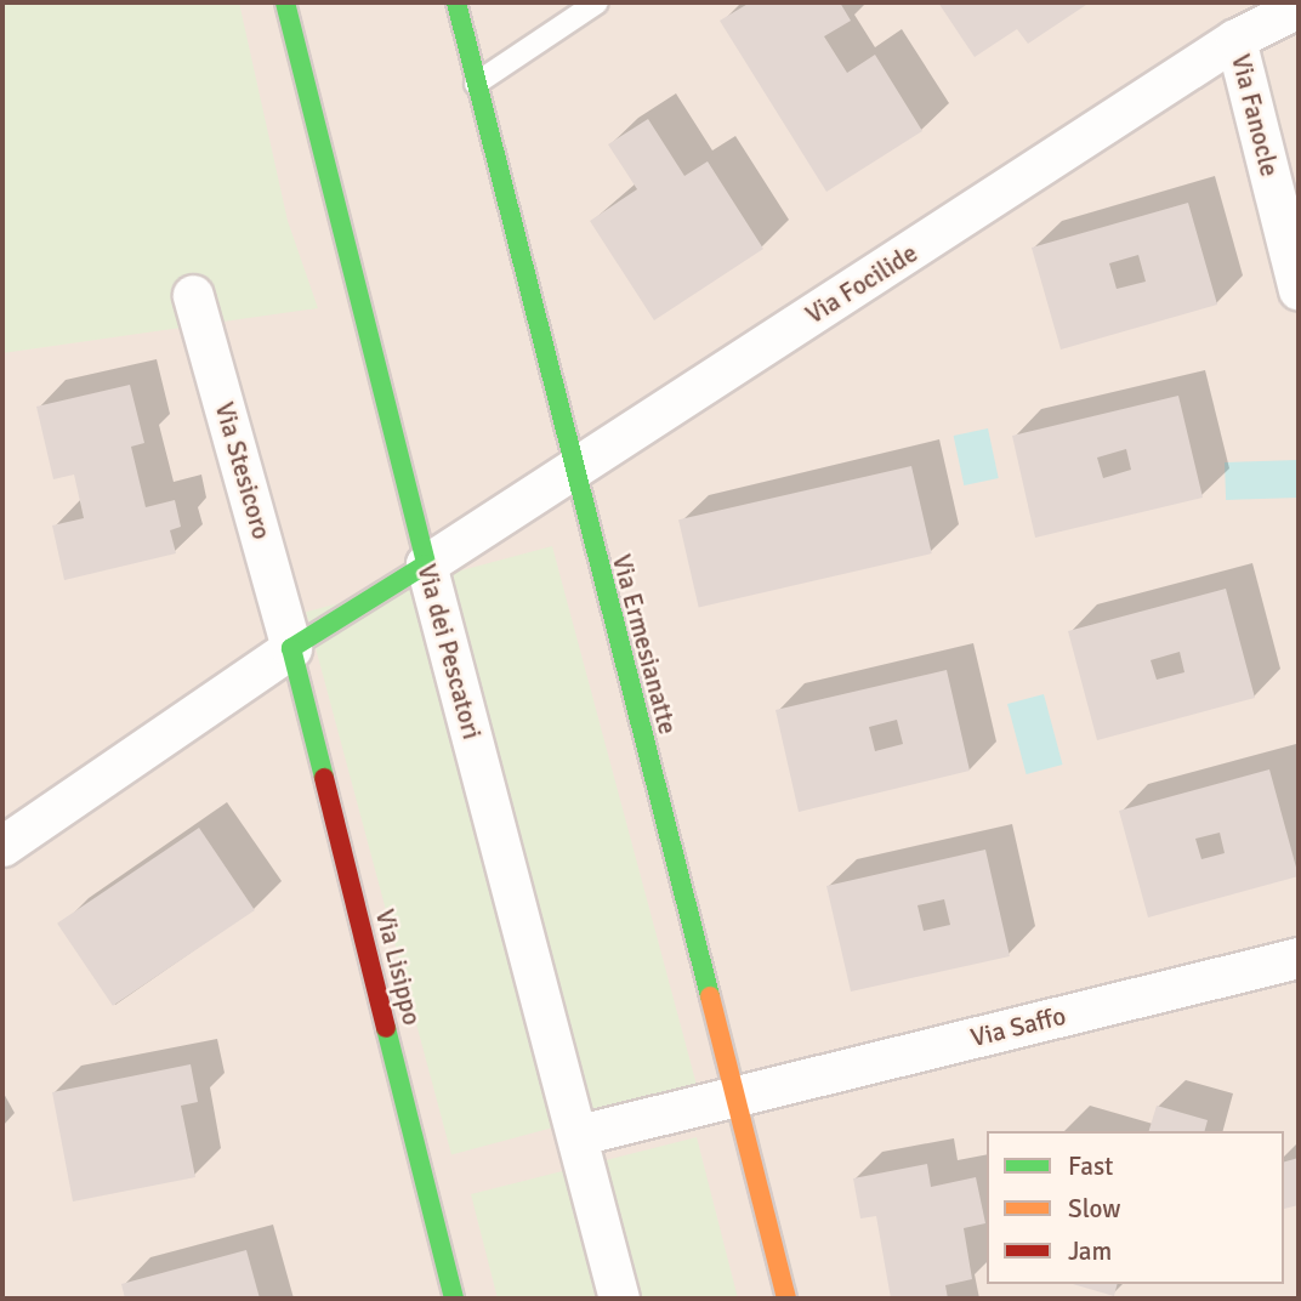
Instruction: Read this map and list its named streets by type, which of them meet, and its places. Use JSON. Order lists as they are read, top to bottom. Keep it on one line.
{"streets":{"street":["Via Fanocle","Via Focilide","Via Stesicoro","Via Ermesianatte","Via dei Pescatori","Via Lisippo","Via Saffo"]},"crossings":[["Via Fanocle","Via Focilide"],["Via Focilide","Via Ermesianatte"],["Via Focilide","Via dei Pescatori"],["Via Stesicoro","Via Lisippo"],["Via Ermesianatte","Via Saffo"],["Via dei Pescatori","Via Saffo"]],"legend":["Fast","Slow","Jam"]}
